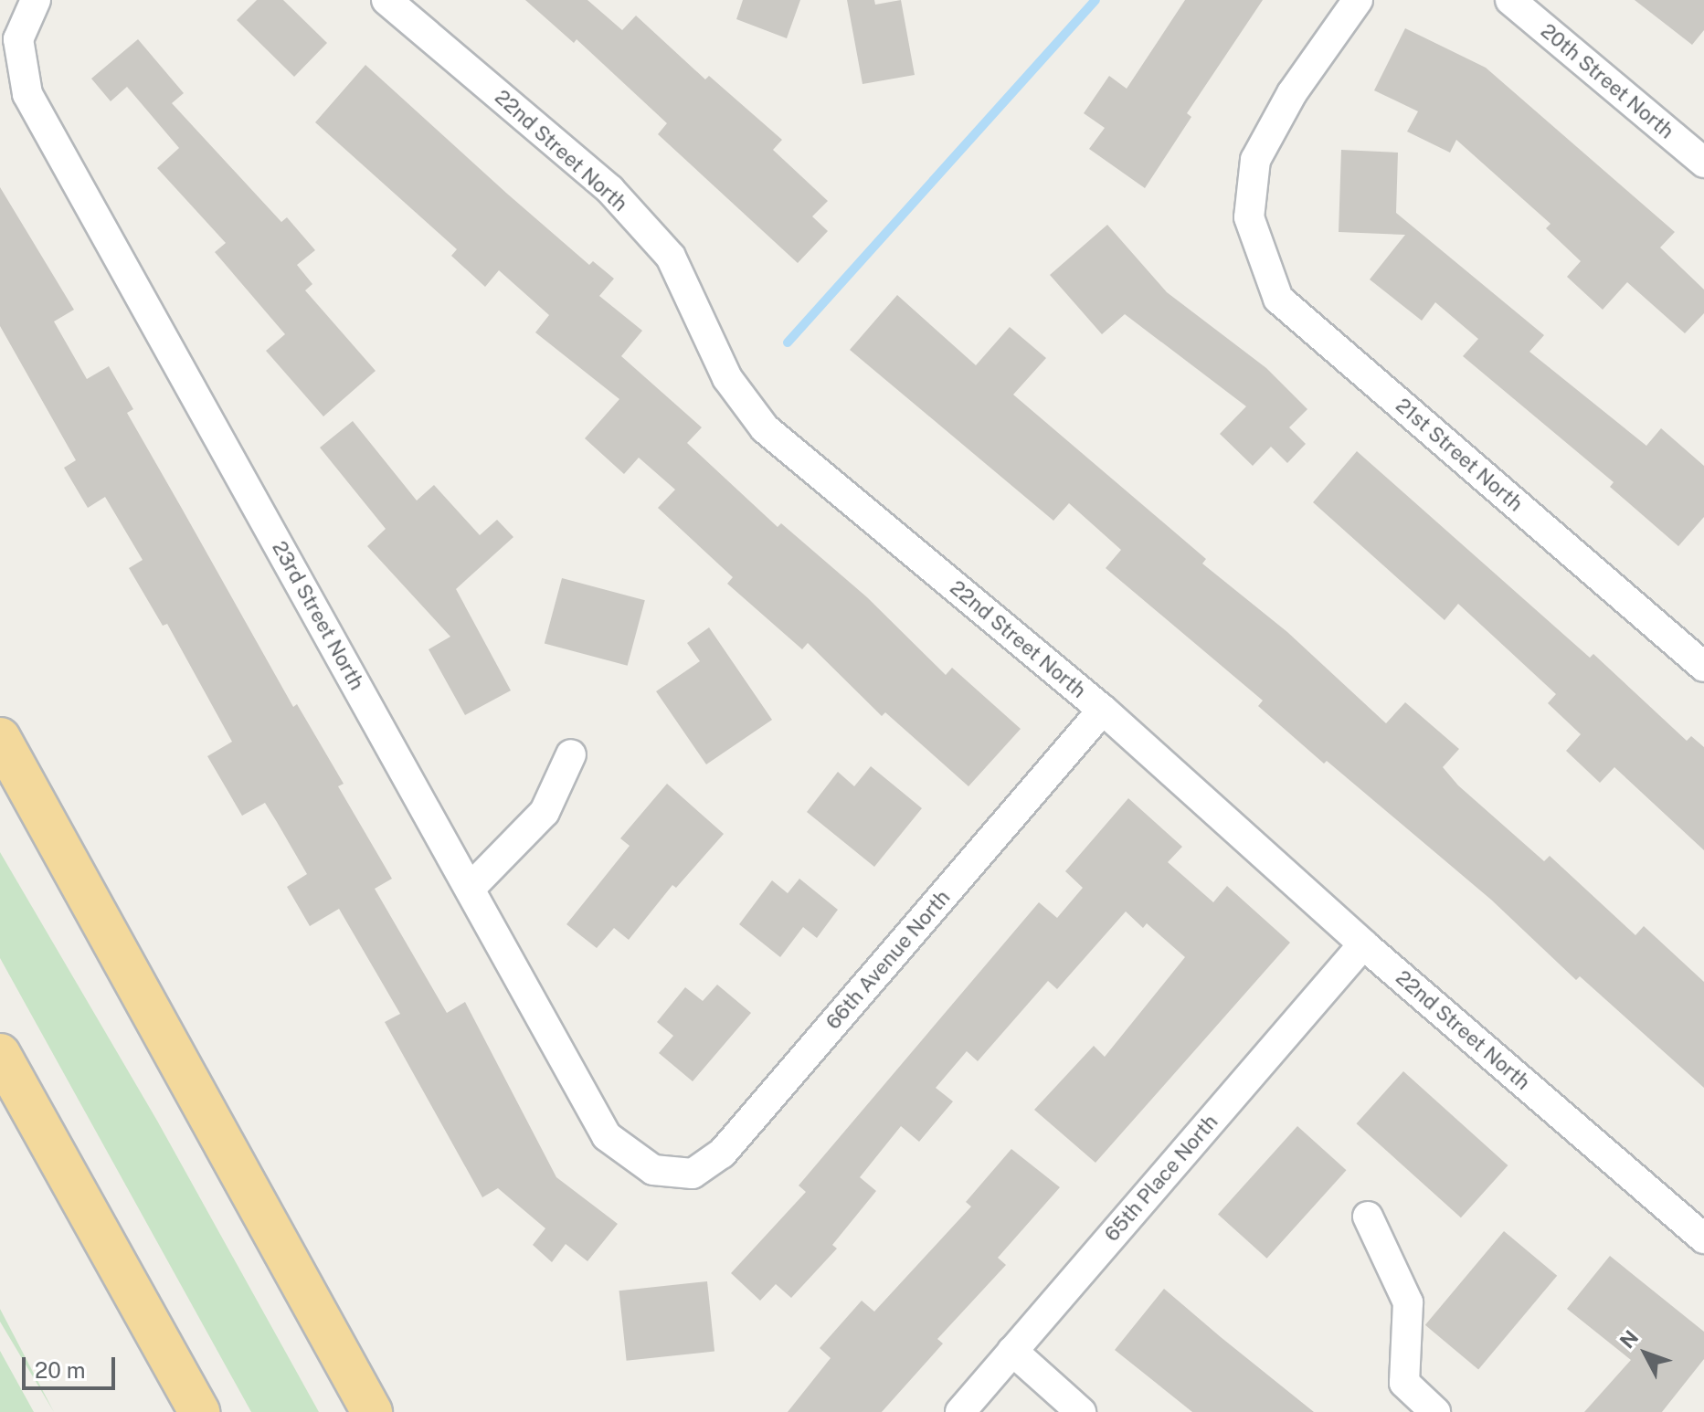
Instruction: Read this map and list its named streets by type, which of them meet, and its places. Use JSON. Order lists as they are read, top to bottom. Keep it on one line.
{"streets":{"street":["20th Street North","22nd Street North","21st Street North","23rd Street North","66th Avenue North","65th Place North"]},"crossings":[["22nd Street North","66th Avenue North"],["22nd Street North","65th Place North"],["23rd Street North","66th Avenue North"]],"scale_bar":"20 m","north":"top left"}
